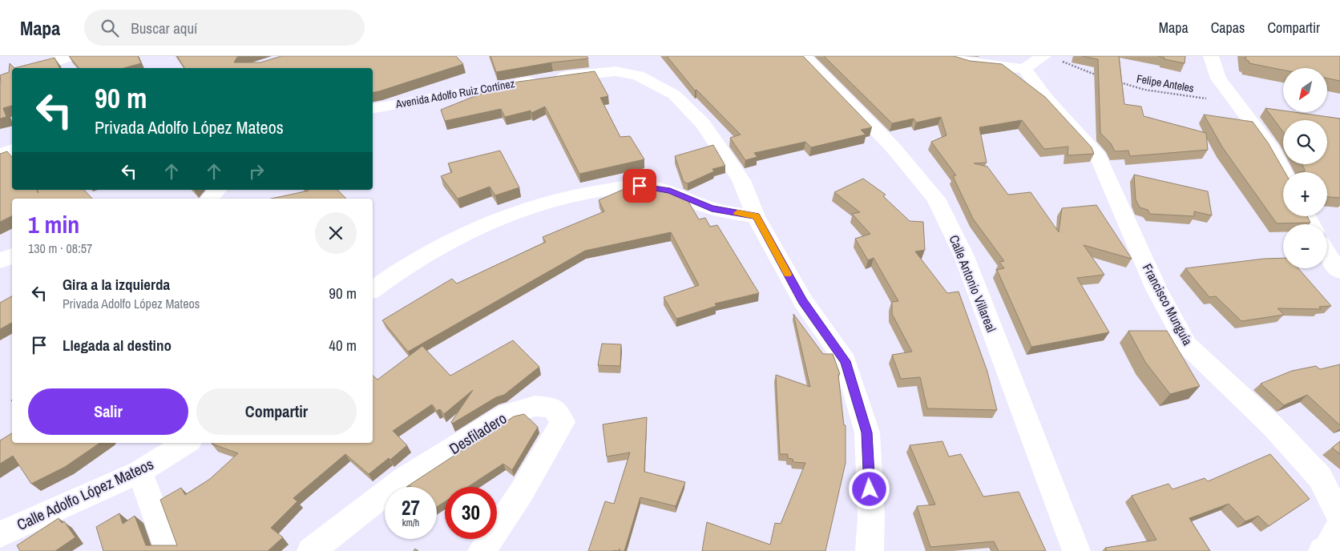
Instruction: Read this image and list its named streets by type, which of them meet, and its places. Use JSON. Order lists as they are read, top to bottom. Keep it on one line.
{"streets":{"street":["Avenida Adolfo Ruiz Cortínez","Calle Antonio Villareal","Francisco Munguía","Desfiladero","Calle Adolfo López Mateos"],"path":["Felipe Anteles"]},"north":"bottom left","page":{"header":"Mapa","search":"Buscar aquí","nav":["Mapa","Capas","Compartir"],"map_buttons":["+","−"],"turn":["90 m","Privada Adolfo López Mateos"],"heading":["1 min","130 m · 08:57"],"list":[{"name":"Gira a la izquierda","note":"Privada Adolfo López Mateos","value":"90 m"},{"name":"Llegada al destino","value":"40 m"}],"buttons":["Salir","Compartir"],"speed":"27 km/h","limit":"30"}}
